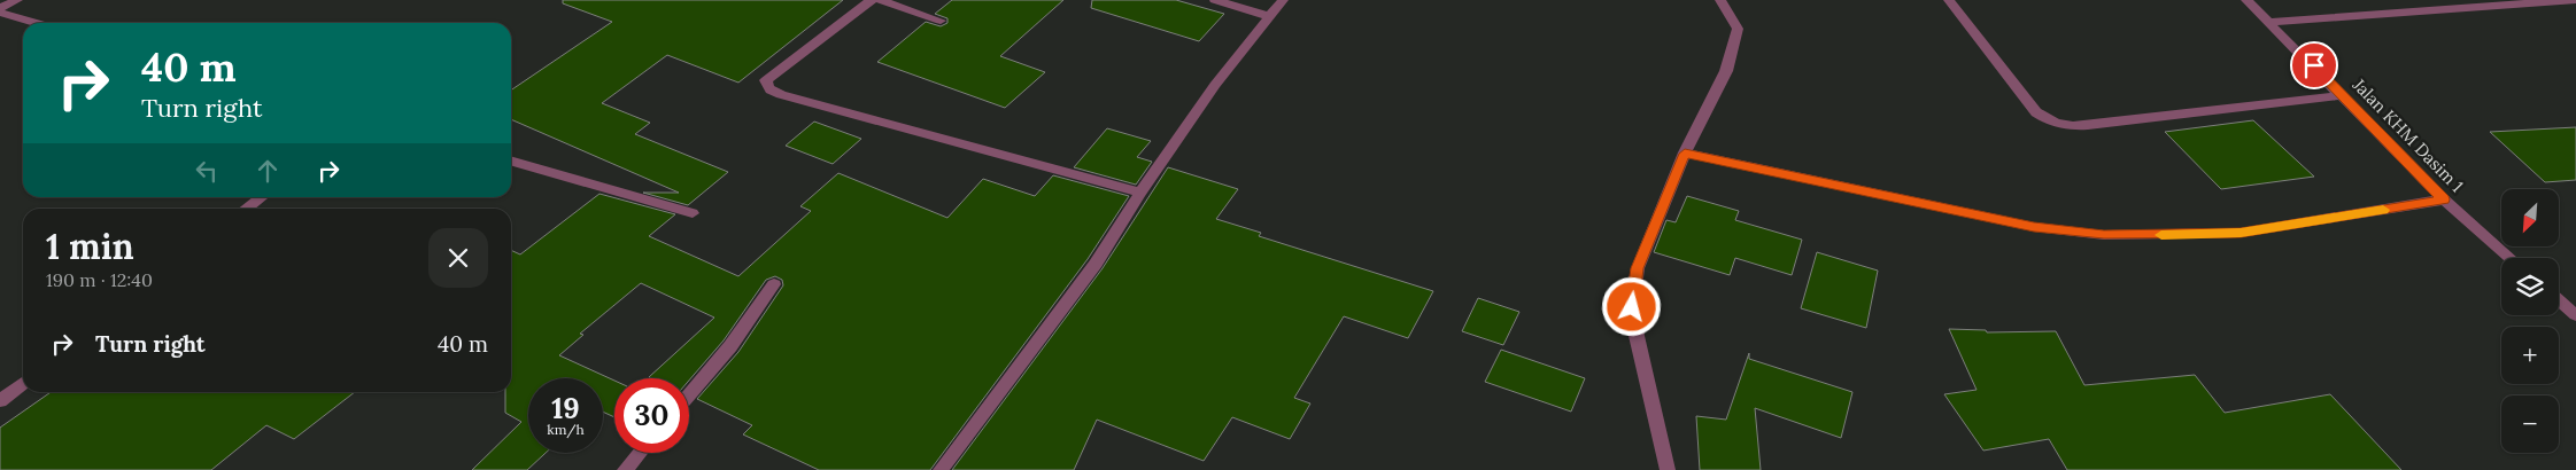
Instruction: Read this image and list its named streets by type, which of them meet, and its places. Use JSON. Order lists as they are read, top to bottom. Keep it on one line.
{"streets":{"street":["Jalan KHM Dasim 1"]},"north":"bottom left","page":{"turn":["40 m","Turn right"],"map_buttons":["+","−"],"heading":["1 min","190 m · 12:40"],"list":[{"name":"Turn right","value":"40 m"}],"speed":"19 km/h","limit":"30"}}
